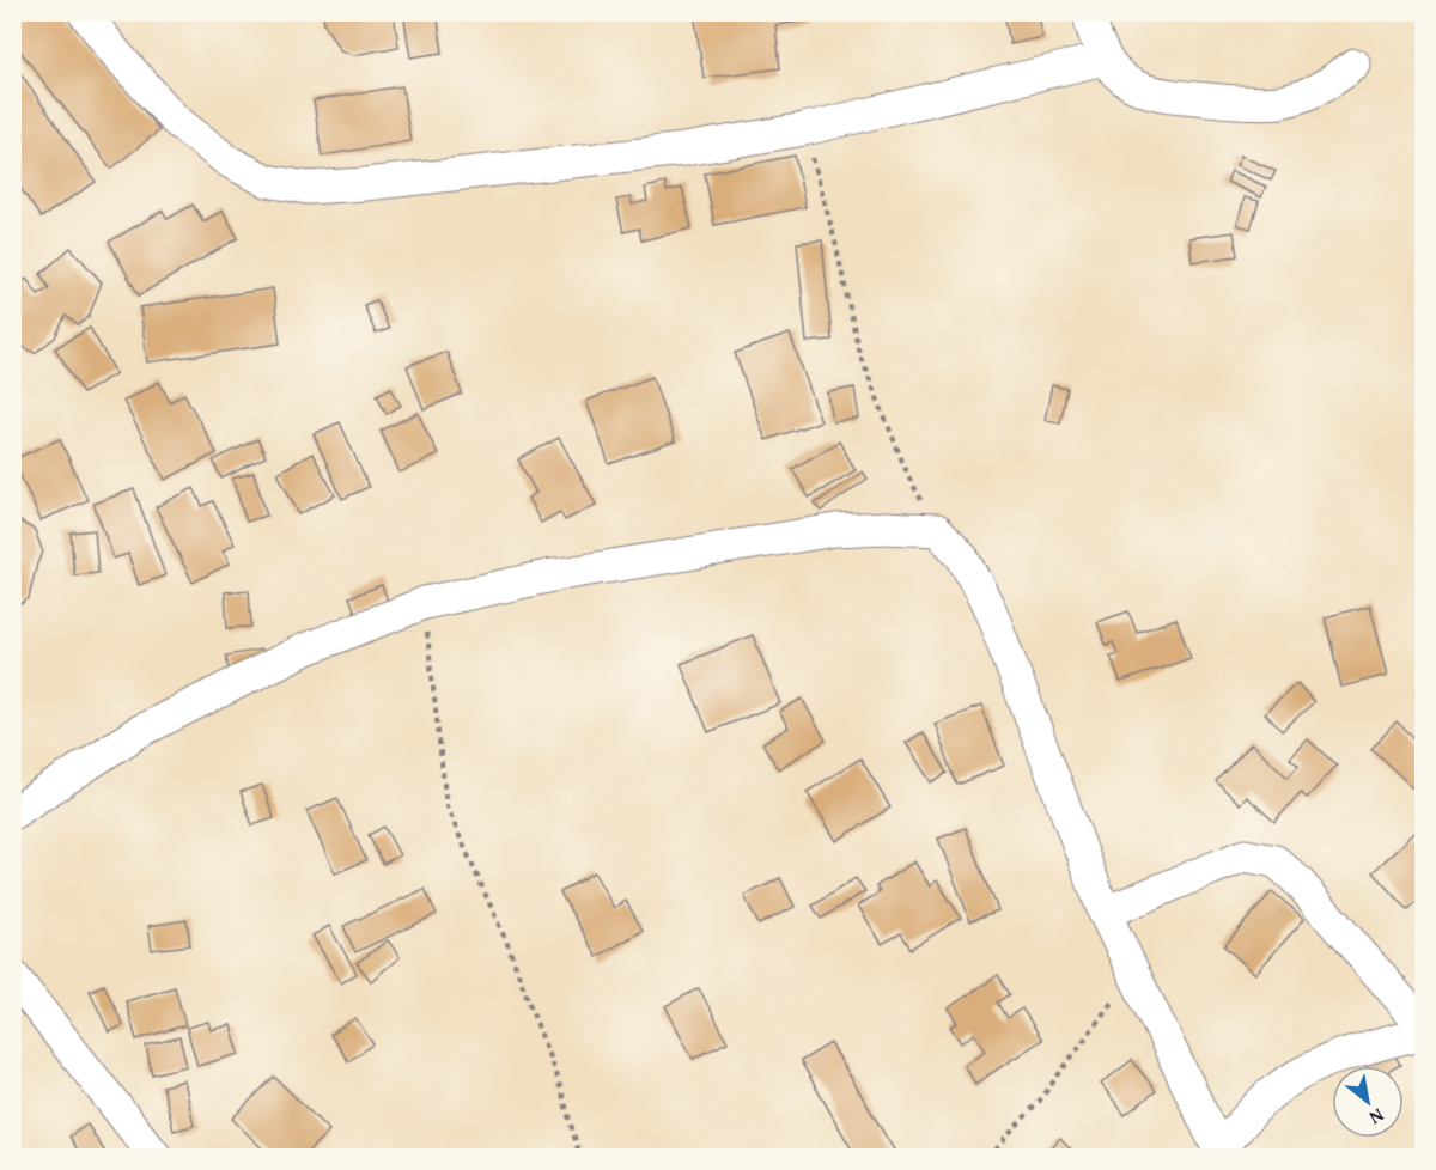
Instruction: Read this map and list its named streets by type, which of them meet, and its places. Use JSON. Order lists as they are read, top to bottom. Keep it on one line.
{"north":"bottom right"}
